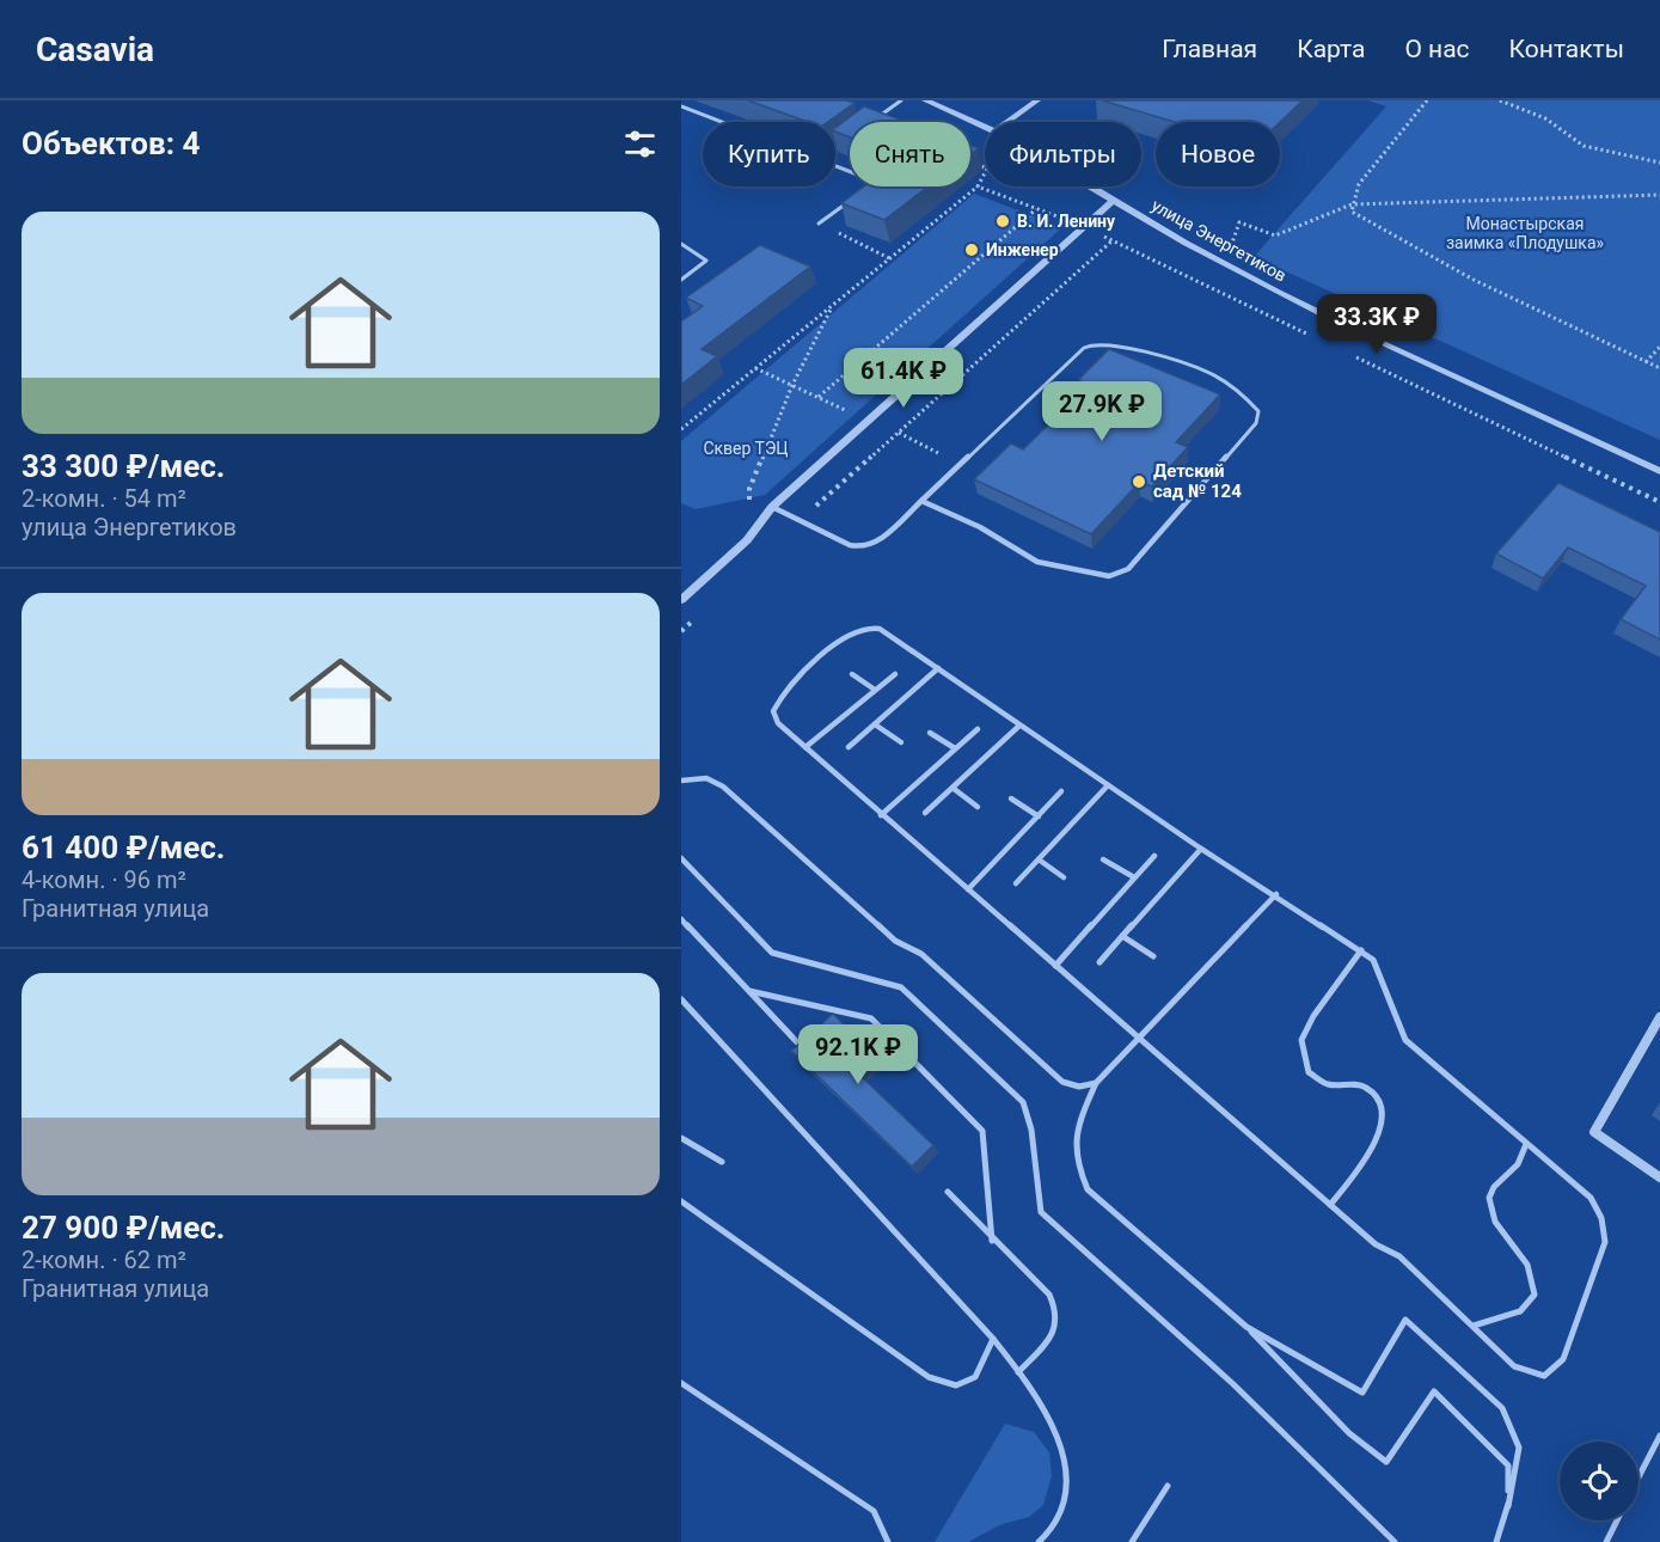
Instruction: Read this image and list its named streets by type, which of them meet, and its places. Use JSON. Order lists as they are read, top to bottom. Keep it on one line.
{"streets":{"street":["улица Энергетиков"]},"parks":["Монастырская заимка «Плодушка»","Сквер ТЭЦ"],"places":["В. И. Ленину","Инженер","Детский сад № 124"],"page":{"header":"Casavia","nav":["Главная","Карта","О нас","Контакты"],"heading":"Объектов: 4","chip":["Купить","Снять","Фильтры","Новое"],"list":[{"name":"33 300 ₽/мес.","note":"2-комн. · 54 m² · улица Энергетиков"},{"name":"61 400 ₽/мес.","note":"4-комн. · 96 m² · Гранитная улица"},{"name":"27 900 ₽/мес.","note":"2-комн. · 62 m² · Гранитная улица"}],"price":["33.3K ₽","61.4K ₽","27.9K ₽","92.1K ₽"]}}
